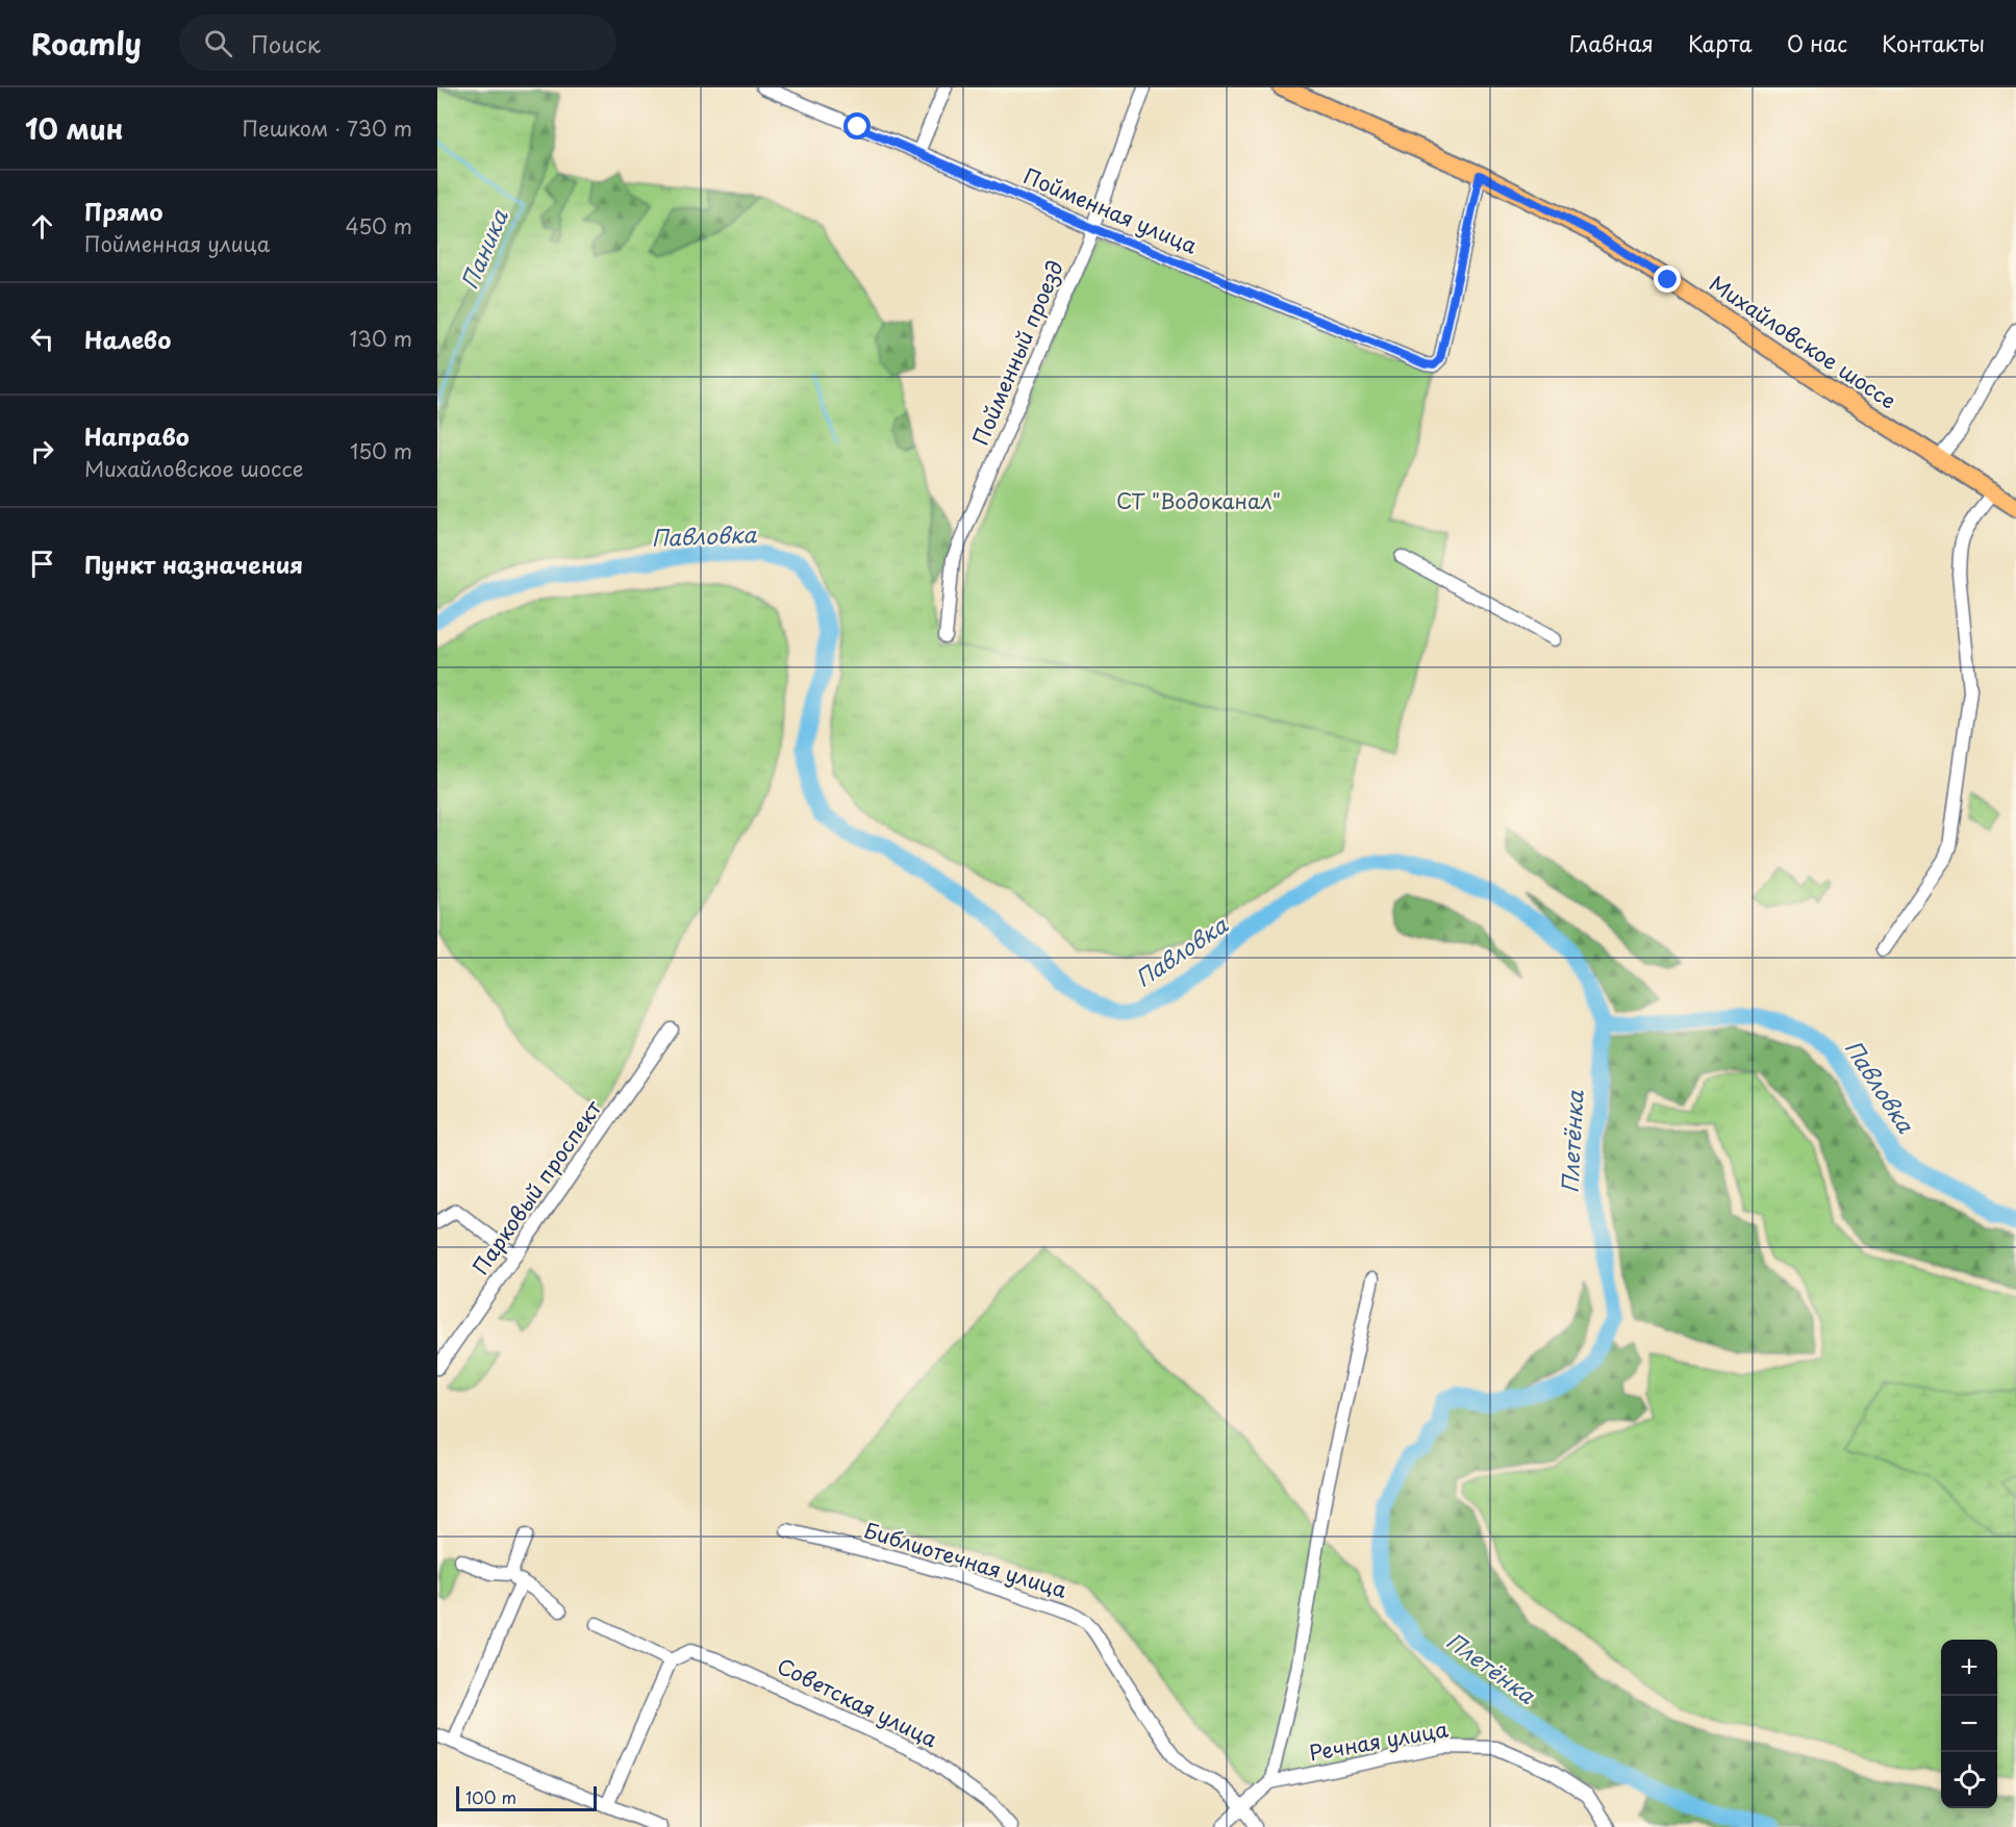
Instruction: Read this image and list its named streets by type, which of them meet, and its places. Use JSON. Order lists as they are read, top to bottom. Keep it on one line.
{"streets":{"main road":["Михайловское шоссе"],"street":["Пойменная улица","Пойменный проезд","Парковый проспект","Библиотечная улица","Советская улица","Речная улица"]},"crossings":[["Пойменная улица","Михайловское шоссе"],["Пойменная улица","Пойменный проезд"],["Библиотечная улица","Речная улица"]],"water":["Паника","Павловка","Плетёнка"],"parks":["СТ \"Водоканал\""],"scale_bar":"100 m","page":{"header":"Roamly","search":"Поиск","nav":["Главная","Карта","О нас","Контакты"],"heading":["10 мин","Пешком · 730 m"],"list":[["Прямо","Пойменная улица","450 m"],["Налево","130 m"],["Направо","Михайловское шоссе","150 m"],"Пункт назначения"],"map_buttons":["+","−"],"scale":"100 m"}}
